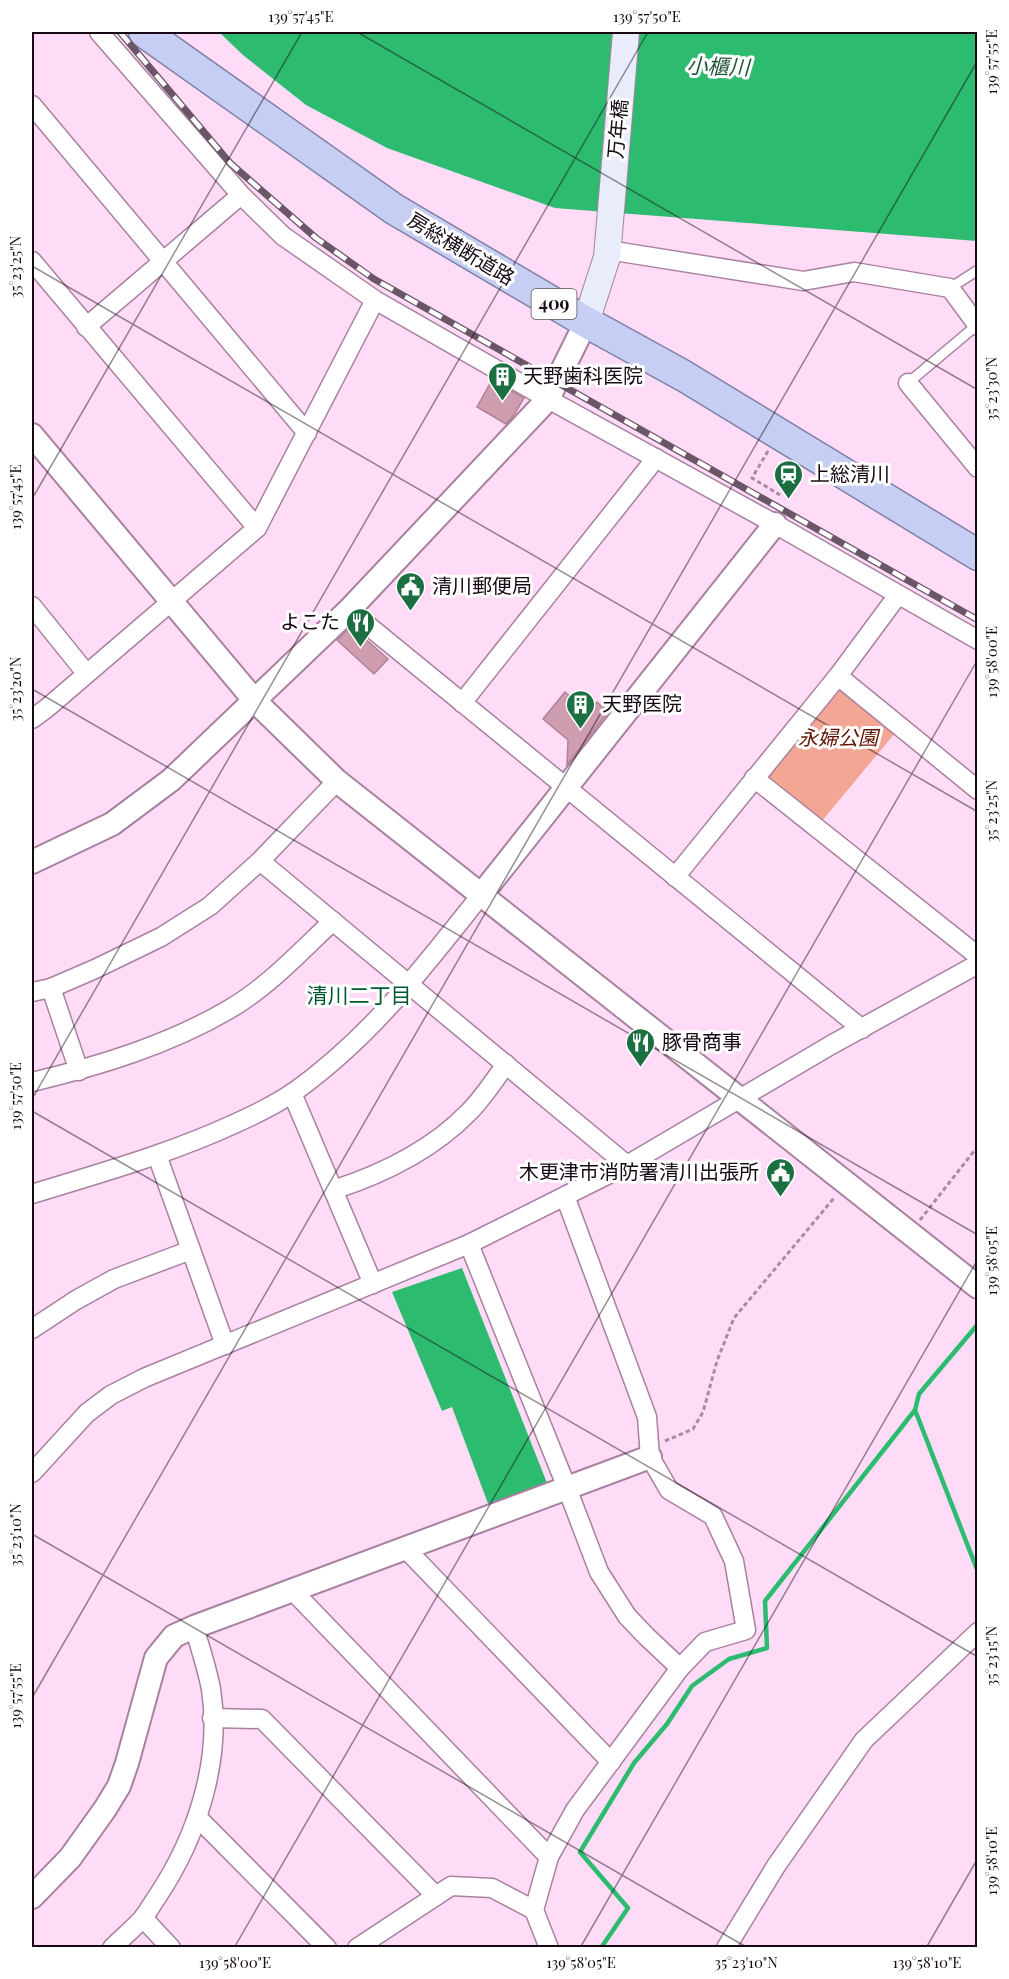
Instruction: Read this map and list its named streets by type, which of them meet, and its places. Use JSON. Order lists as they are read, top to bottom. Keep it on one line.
{"streets":{"highway":["房総横断道路","409"],"main road":["万年橋"]},"crossings":[["万年橋","房総横断道路"]],"districts":["清川二丁目"],"water":["小櫃川"],"parks":["永婦公園"],"places":{"building":["天野歯科医院","天野医院"],"station":["上総清川"],"public building":["清川郵便局","木更津市消防署清川出張所"],"restaurant":["よこた","豚骨商事"]},"coordinates":["139°57'45\"E","139°57'50\"E","139°57'55\"E","35°23'25\"N","35°23'30\"N","139°58'00\"E","35°23'20\"N","139°58'05\"E","35°23'10\"N","35°23'15\"N","139°58'10\"E"]}
